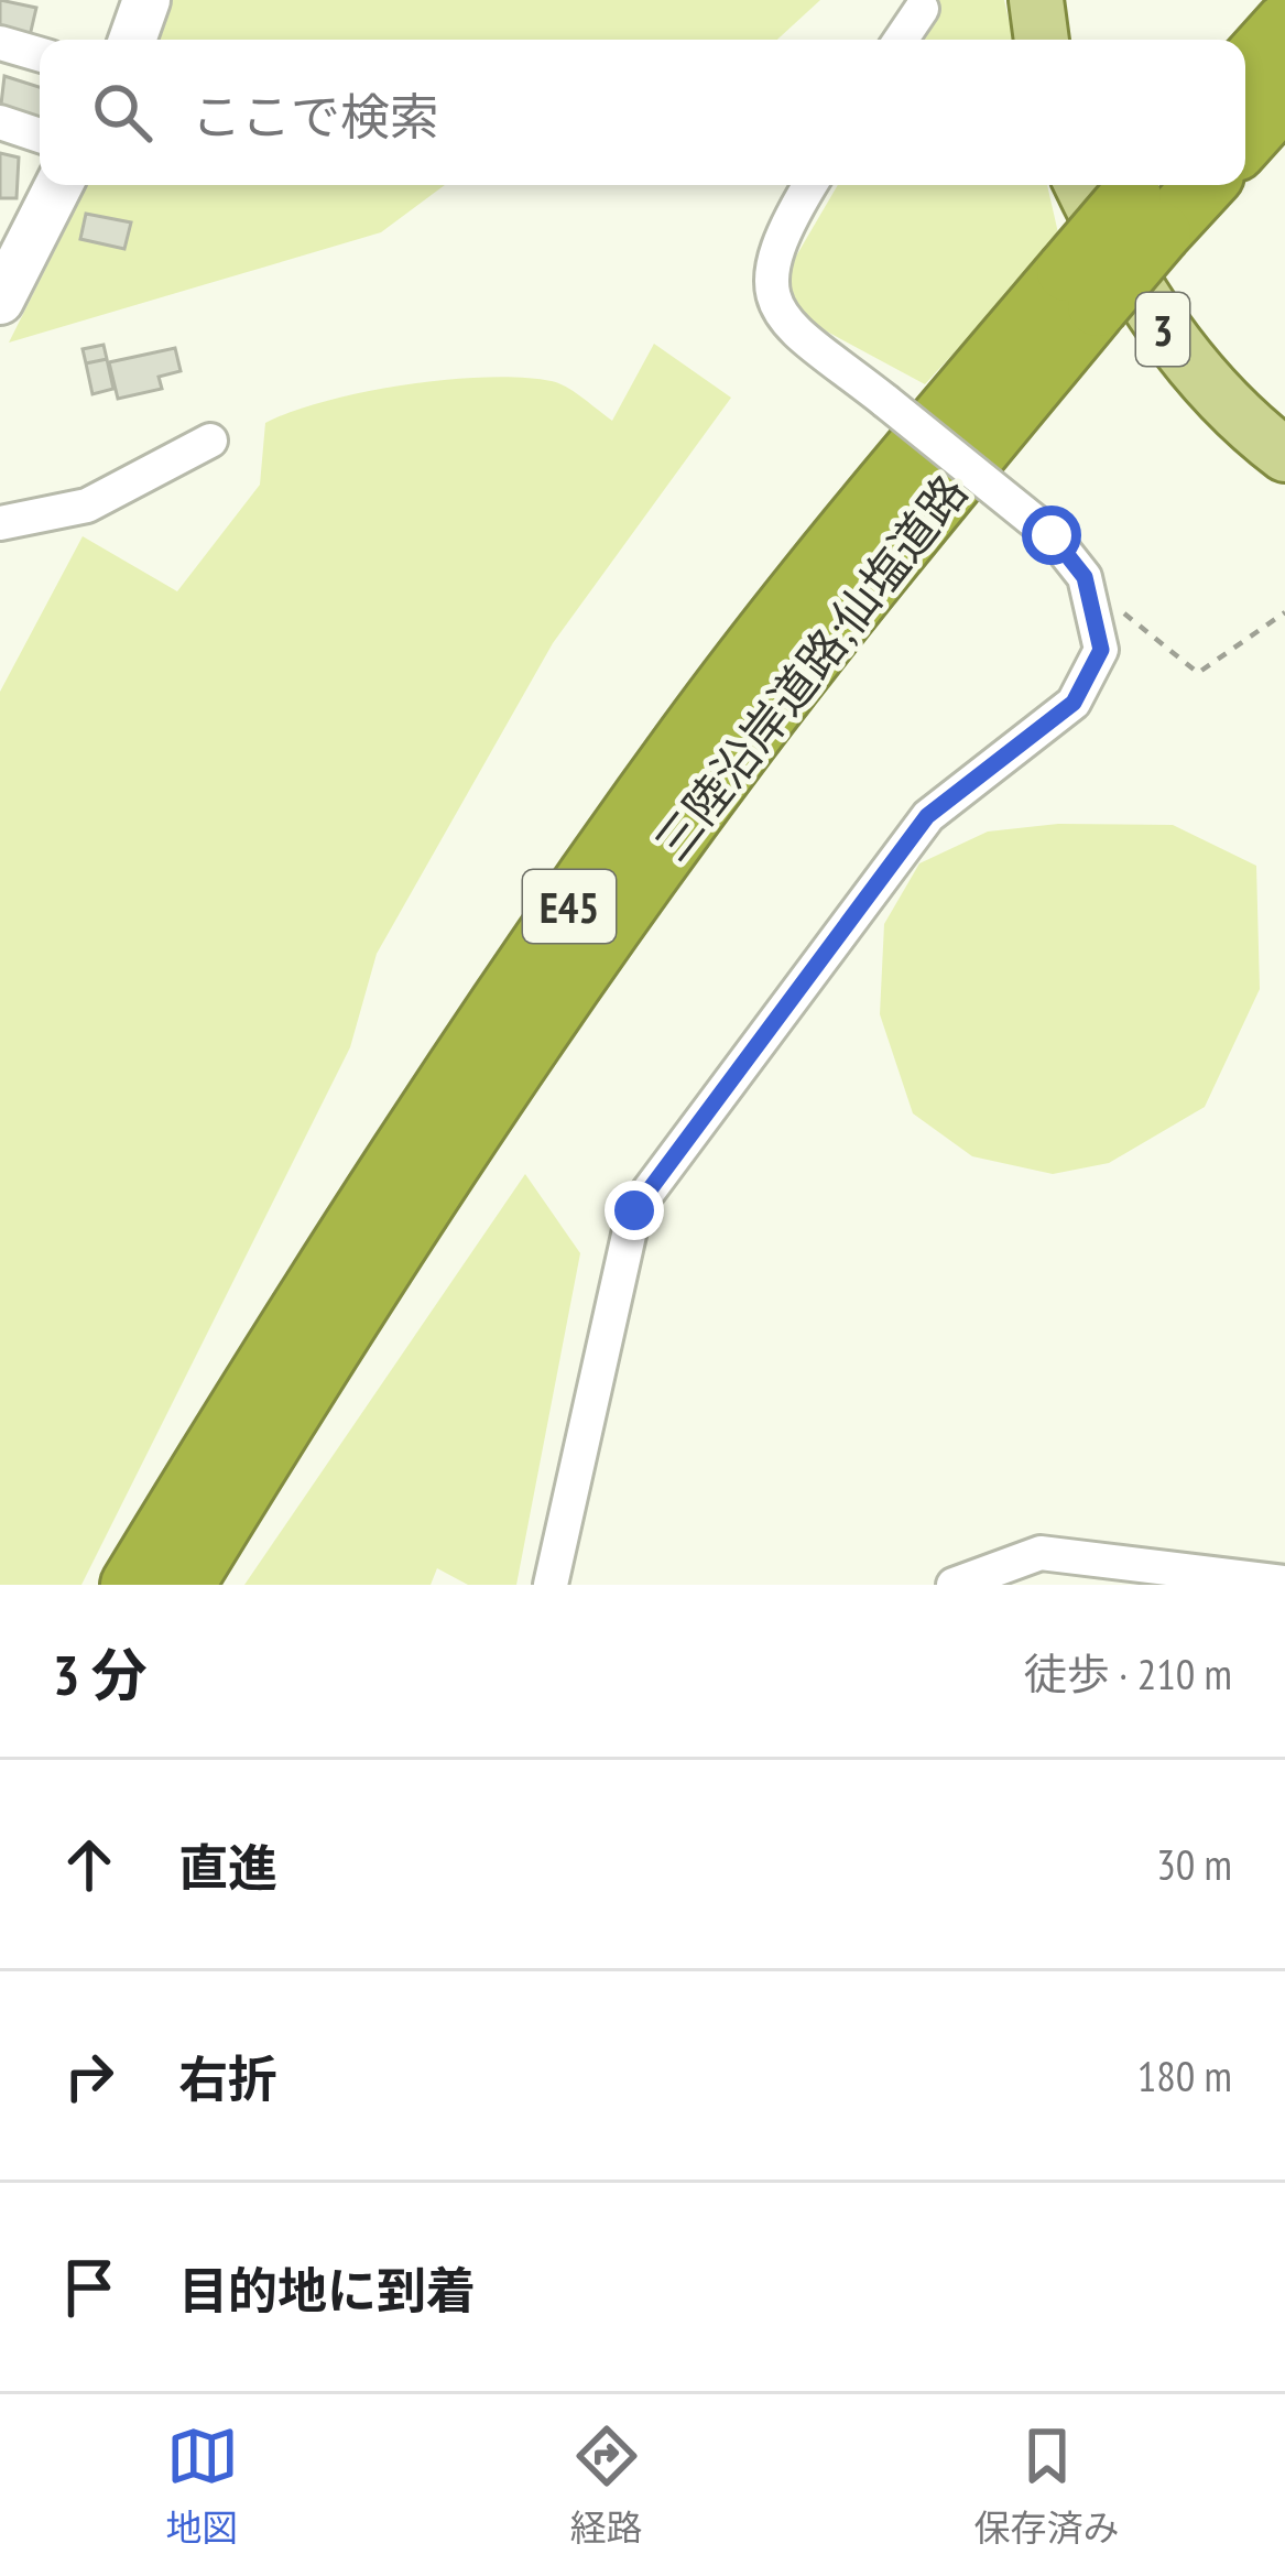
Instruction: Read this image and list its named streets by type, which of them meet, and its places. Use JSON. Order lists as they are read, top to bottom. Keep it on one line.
{"streets":{"highway":["三陸沿岸道路;仙塩道路","E45"],"main road":["3"]},"crossings":[["3","三陸沿岸道路;仙塩道路"]],"page":{"search":"ここで検索","heading":["3 分","徒歩 · 210 m"],"list":[["直進","30 m"],["右折","180 m"],"目的地に到着"],"nav":["地図","経路","保存済み"]}}
